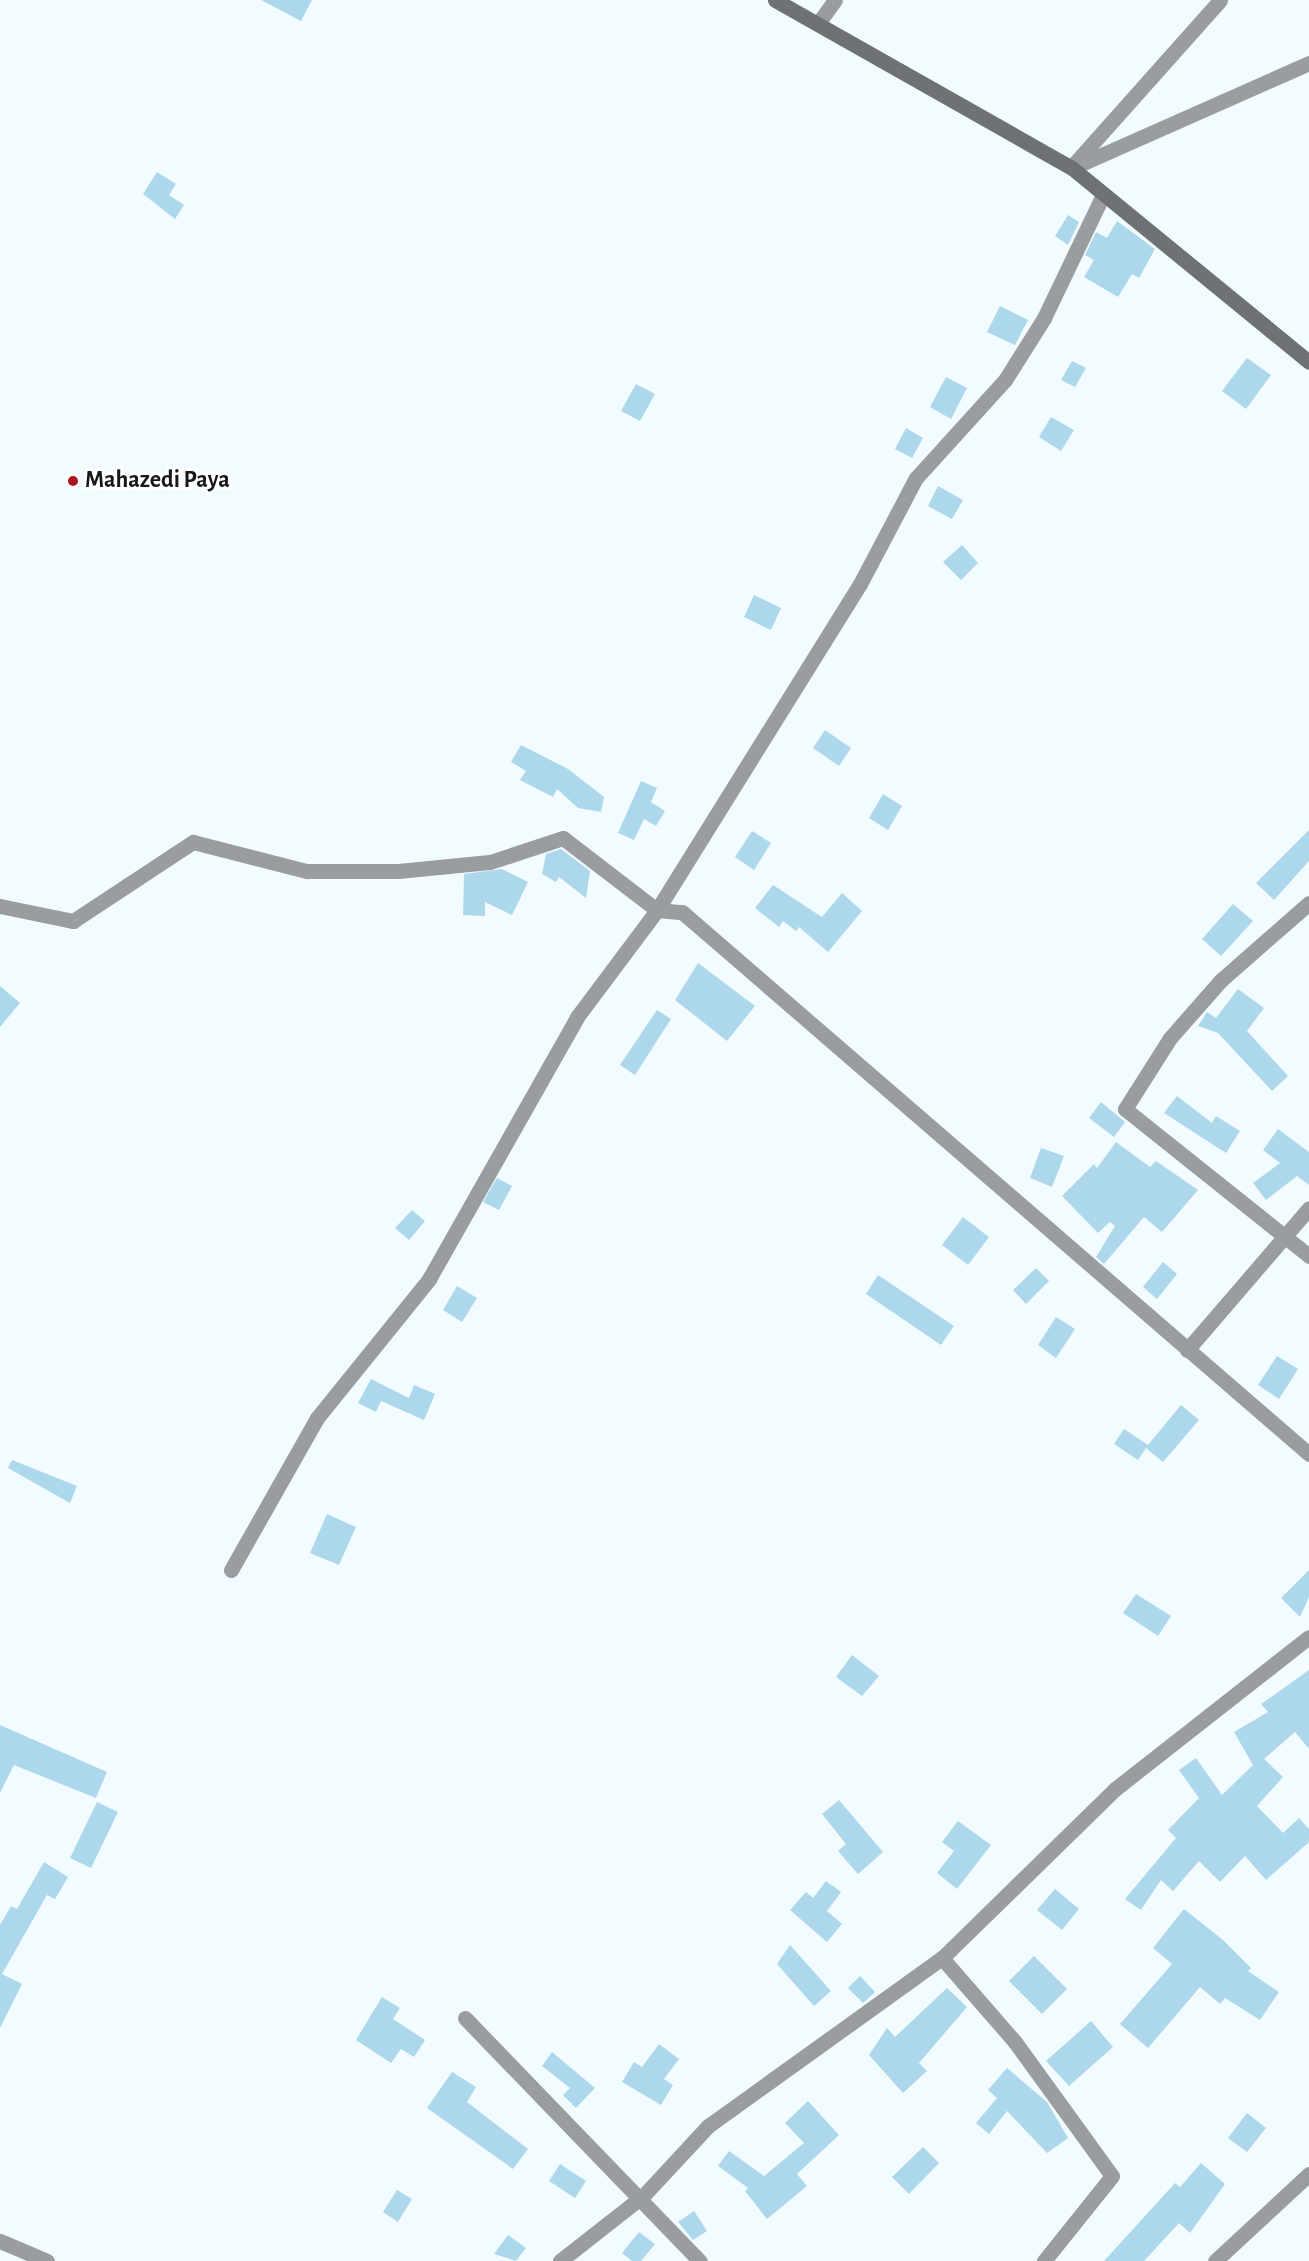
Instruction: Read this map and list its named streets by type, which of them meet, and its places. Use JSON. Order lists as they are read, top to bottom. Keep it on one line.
{"places":["Mahazedi Paya"]}
